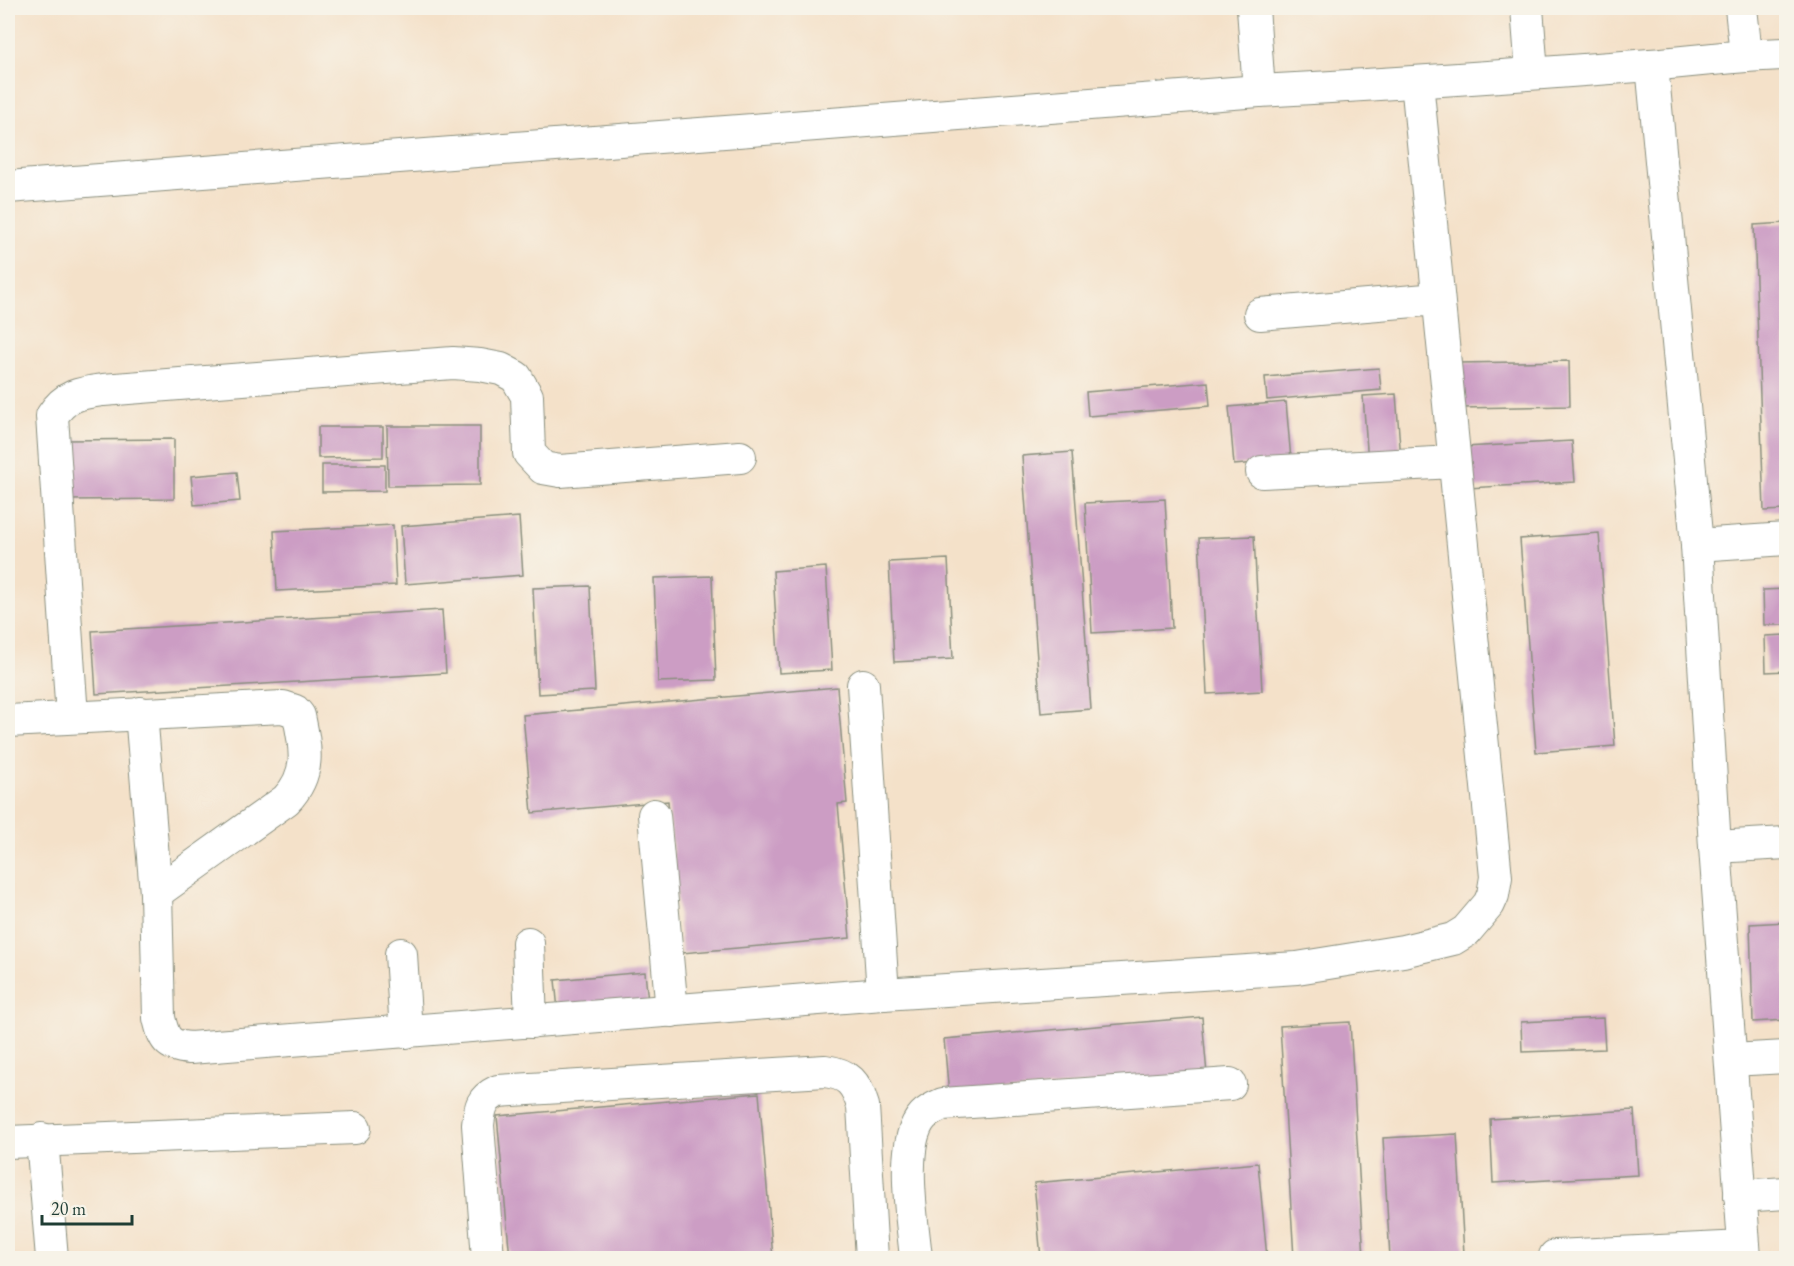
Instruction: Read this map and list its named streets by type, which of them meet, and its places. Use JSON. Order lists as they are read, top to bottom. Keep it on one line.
{"scale_bar":"20 m"}
